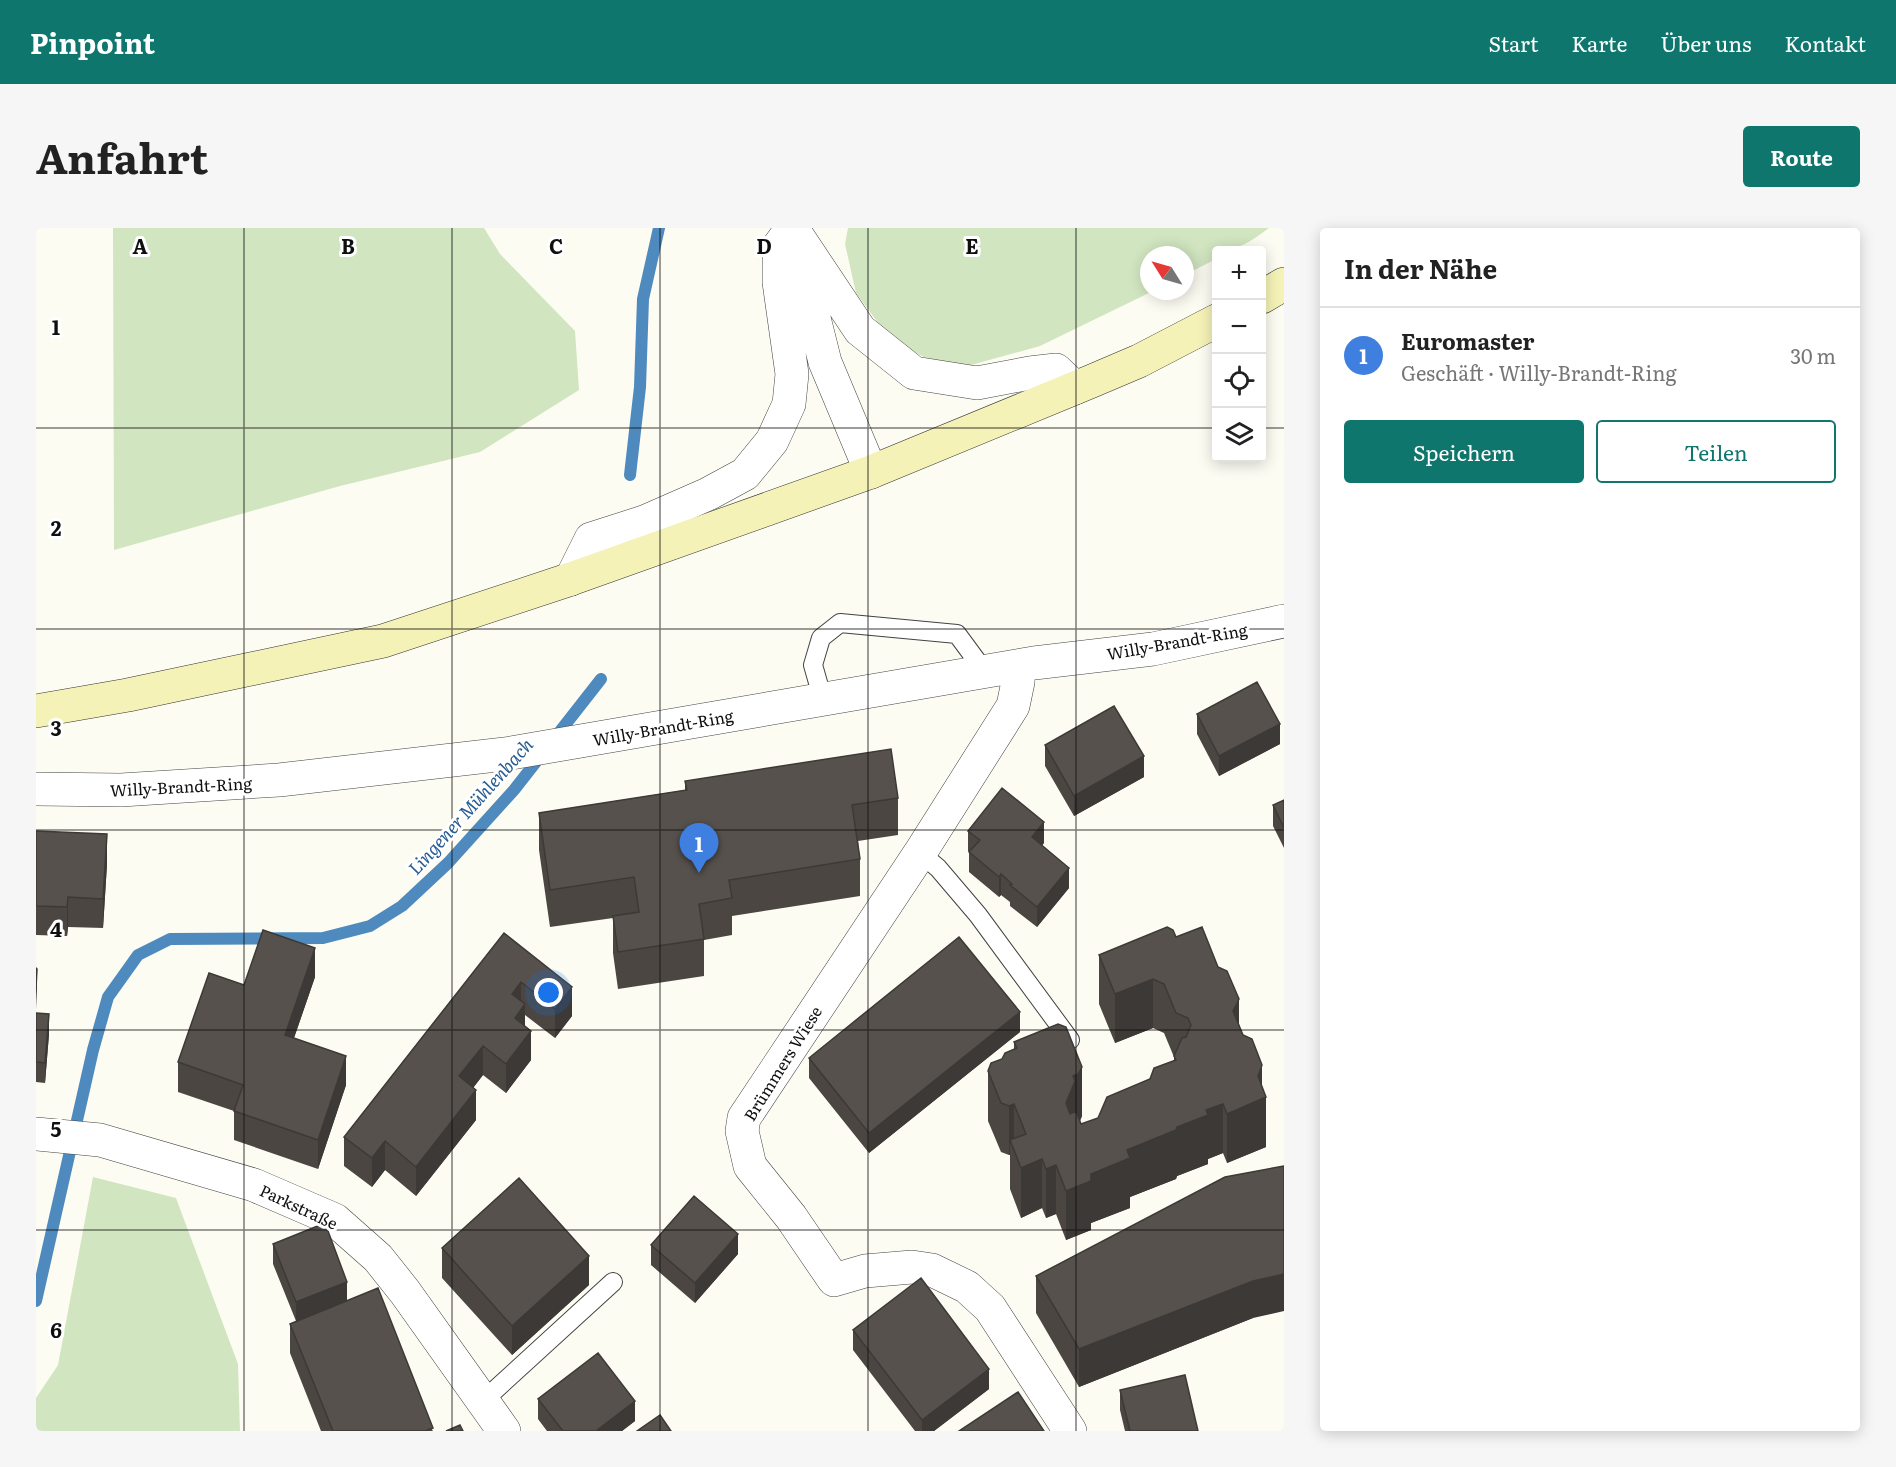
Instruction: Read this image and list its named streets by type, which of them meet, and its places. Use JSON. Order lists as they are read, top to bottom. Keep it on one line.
{"streets":{"street":["Willy-Brandt-Ring","Brümmers Wiese","Parkstraße"]},"crossings":[["Willy-Brandt-Ring","Brümmers Wiese"]],"water":["Lingener Mühlenbach"],"north":"top left","page":{"header":"Pinpoint","nav":["Start","Karte","Über uns","Kontakt"],"title":"Anfahrt","buttons":["Route",["Speichern","Teilen"]],"heading":"In der Nähe","map_buttons":["+","−"],"list":[{"mark":"1","name":"Euromaster","note":"Geschäft · Willy-Brandt-Ring","value":"30 m"}],"pins":"1"},"grid":{"columns":["A","B","C","D","E"],"rows":["1","2","3","4","5","6"]}}
